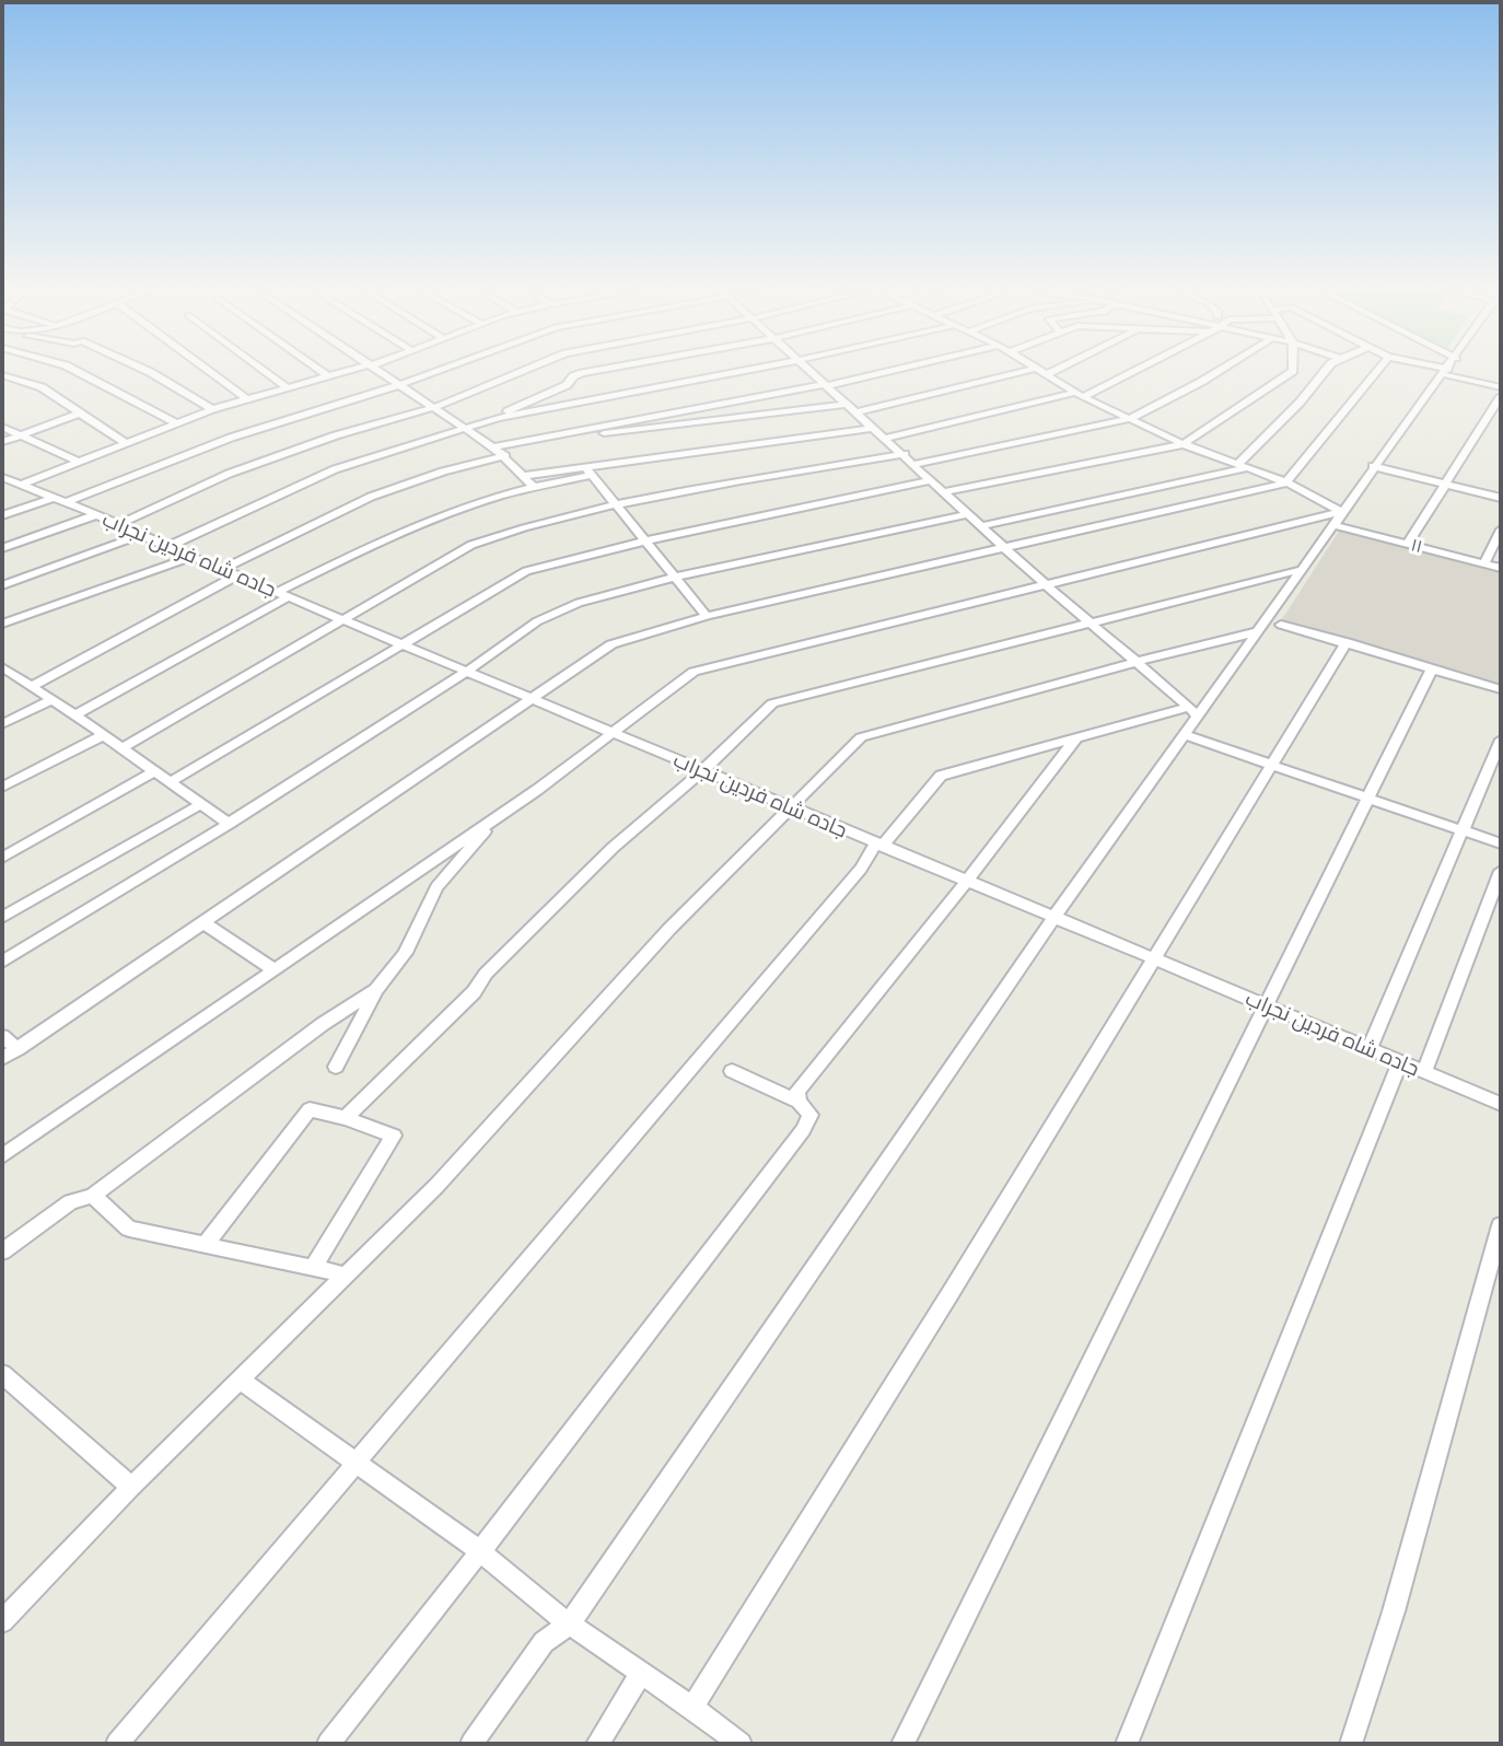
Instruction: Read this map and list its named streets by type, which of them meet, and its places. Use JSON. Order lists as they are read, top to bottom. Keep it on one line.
{"streets":{"street":["۱۱","جاده شاه فردین نجراب"]}}
